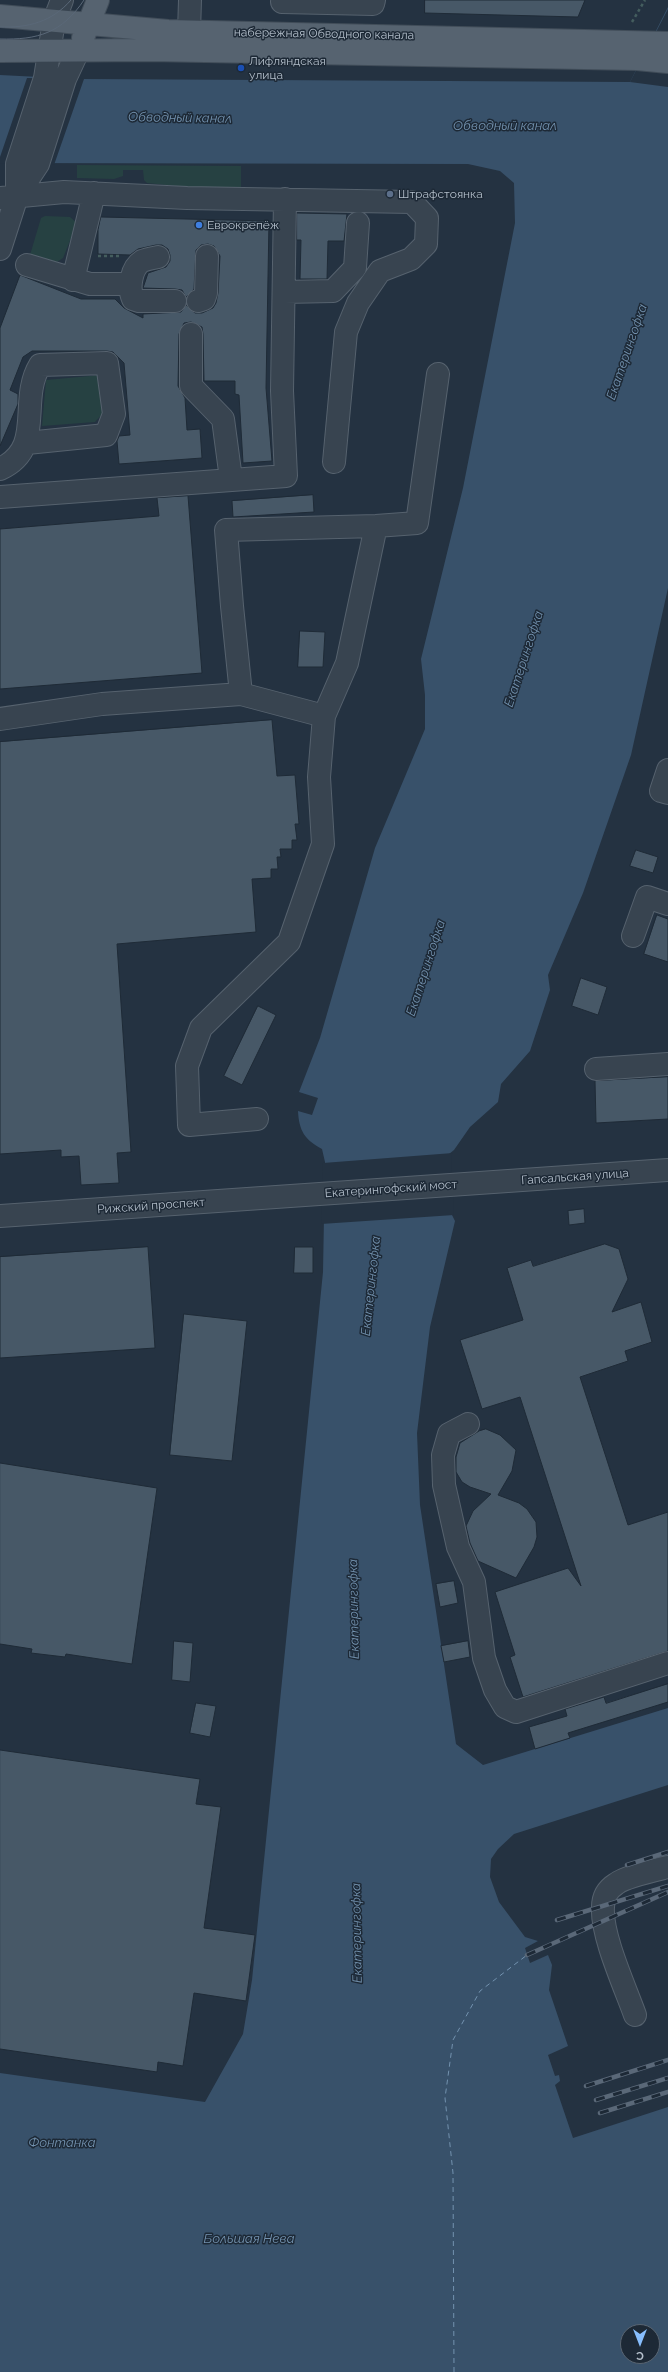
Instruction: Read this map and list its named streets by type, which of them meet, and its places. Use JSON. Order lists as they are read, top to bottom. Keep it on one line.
{"streets":{"main road":["набережная Обводного канала"],"street":["Гапсальская улица","Екатерингофский мост","Рижский проспект"]},"crossings":[["Гапсальская улица","Екатерингофский мост"],["Екатерингофский мост","Рижский проспект"]],"water":["Обводный канал","Екатерингофка","Фонтанка","Большая Нева"],"places":["Лифляндская улица","Штрафстоянка","Еврокрепёж"],"north":"bottom"}
